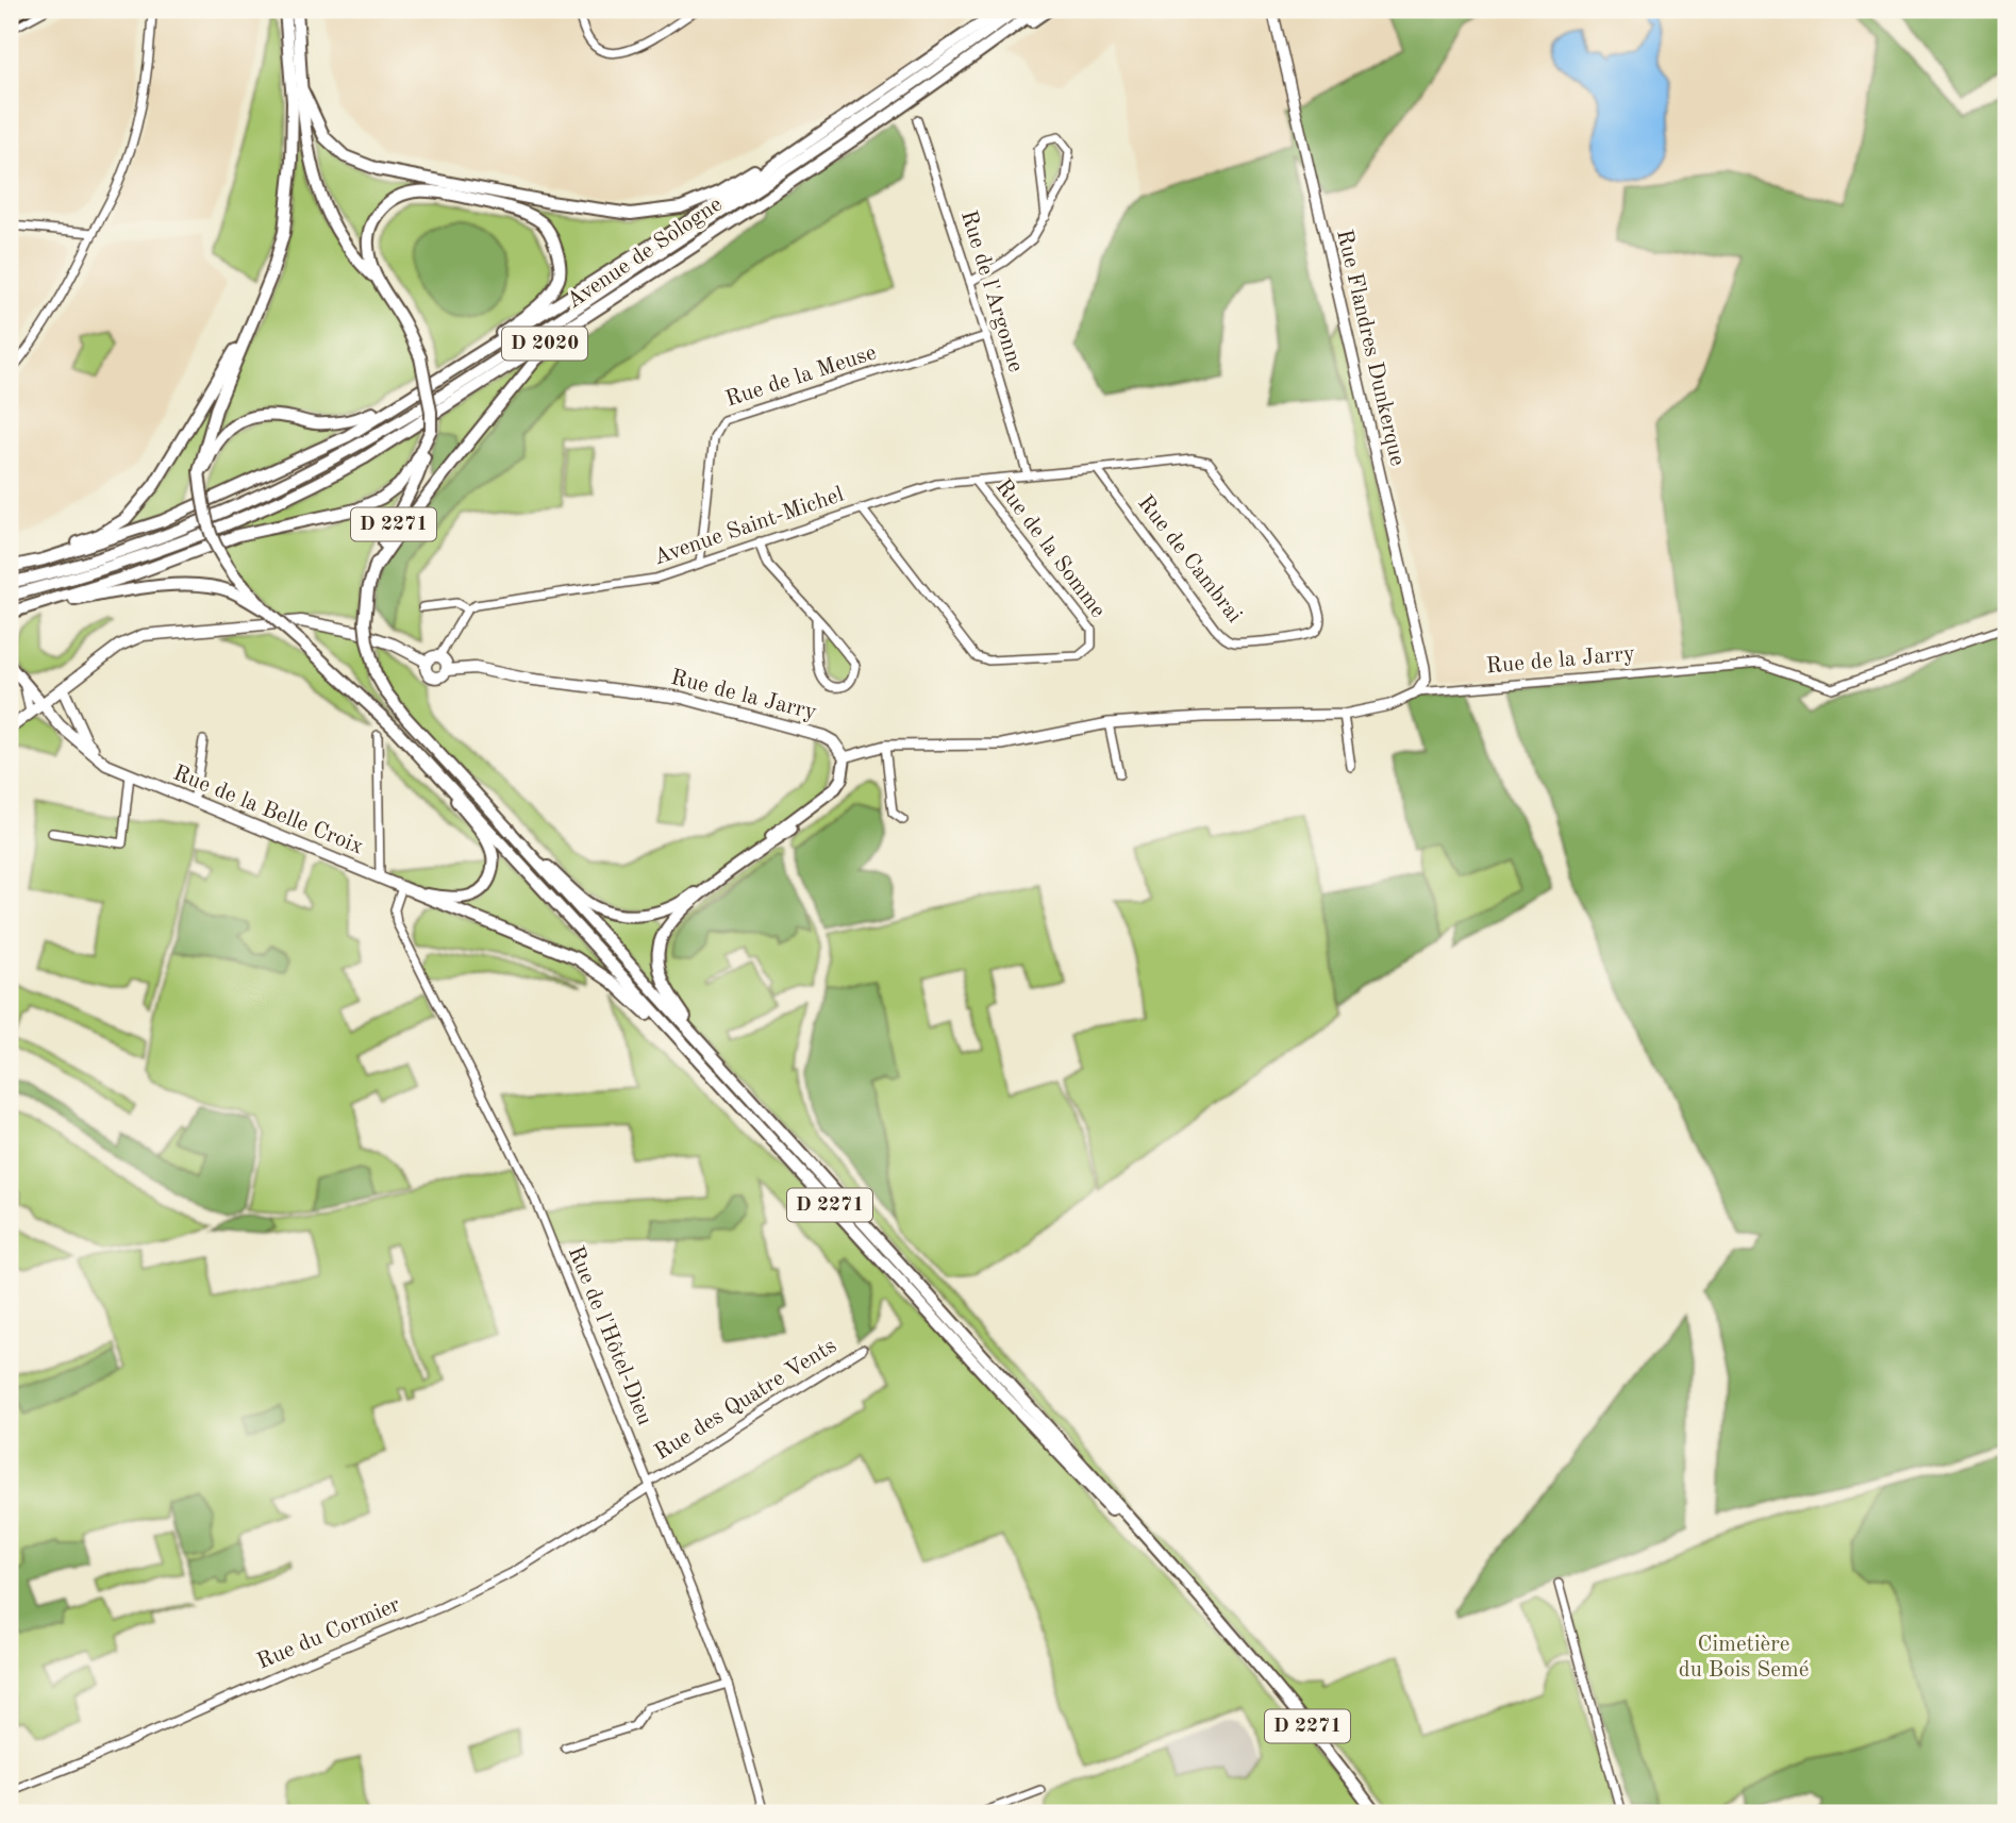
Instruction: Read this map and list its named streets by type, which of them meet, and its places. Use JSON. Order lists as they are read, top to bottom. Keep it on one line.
{"streets":{"main road":["Avenue de Sologne","D 2020","D 2271","Rue de la Jarry","Rue de la Belle Croix"],"street":["Rue de l'Argonne","Rue Flandres Dunkerque","Rue de la Meuse","Avenue Saint-Michel","Rue de la Somme","Rue de Cambrai","Rue de l'Hôtel-Dieu","Rue des Quatre Vents","Rue du Cormier"]},"crossings":[["Rue de l'Argonne","Rue de la Meuse"],["Rue de l'Argonne","Avenue Saint-Michel"],["Rue Flandres Dunkerque","Rue de la Jarry"],["Rue de la Meuse","Avenue Saint-Michel"],["Avenue Saint-Michel","Rue de la Somme"],["Avenue Saint-Michel","Rue de Cambrai"],["Rue de la Jarry","Rue de la Belle Croix"],["Rue de la Belle Croix","Rue de l'Hôtel-Dieu"],["Rue de l'Hôtel-Dieu","Rue des Quatre Vents"],["Rue de l'Hôtel-Dieu","Rue du Cormier"],["Rue des Quatre Vents","Rue du Cormier"]],"parks":["Cimetière du Bois Semé"]}
